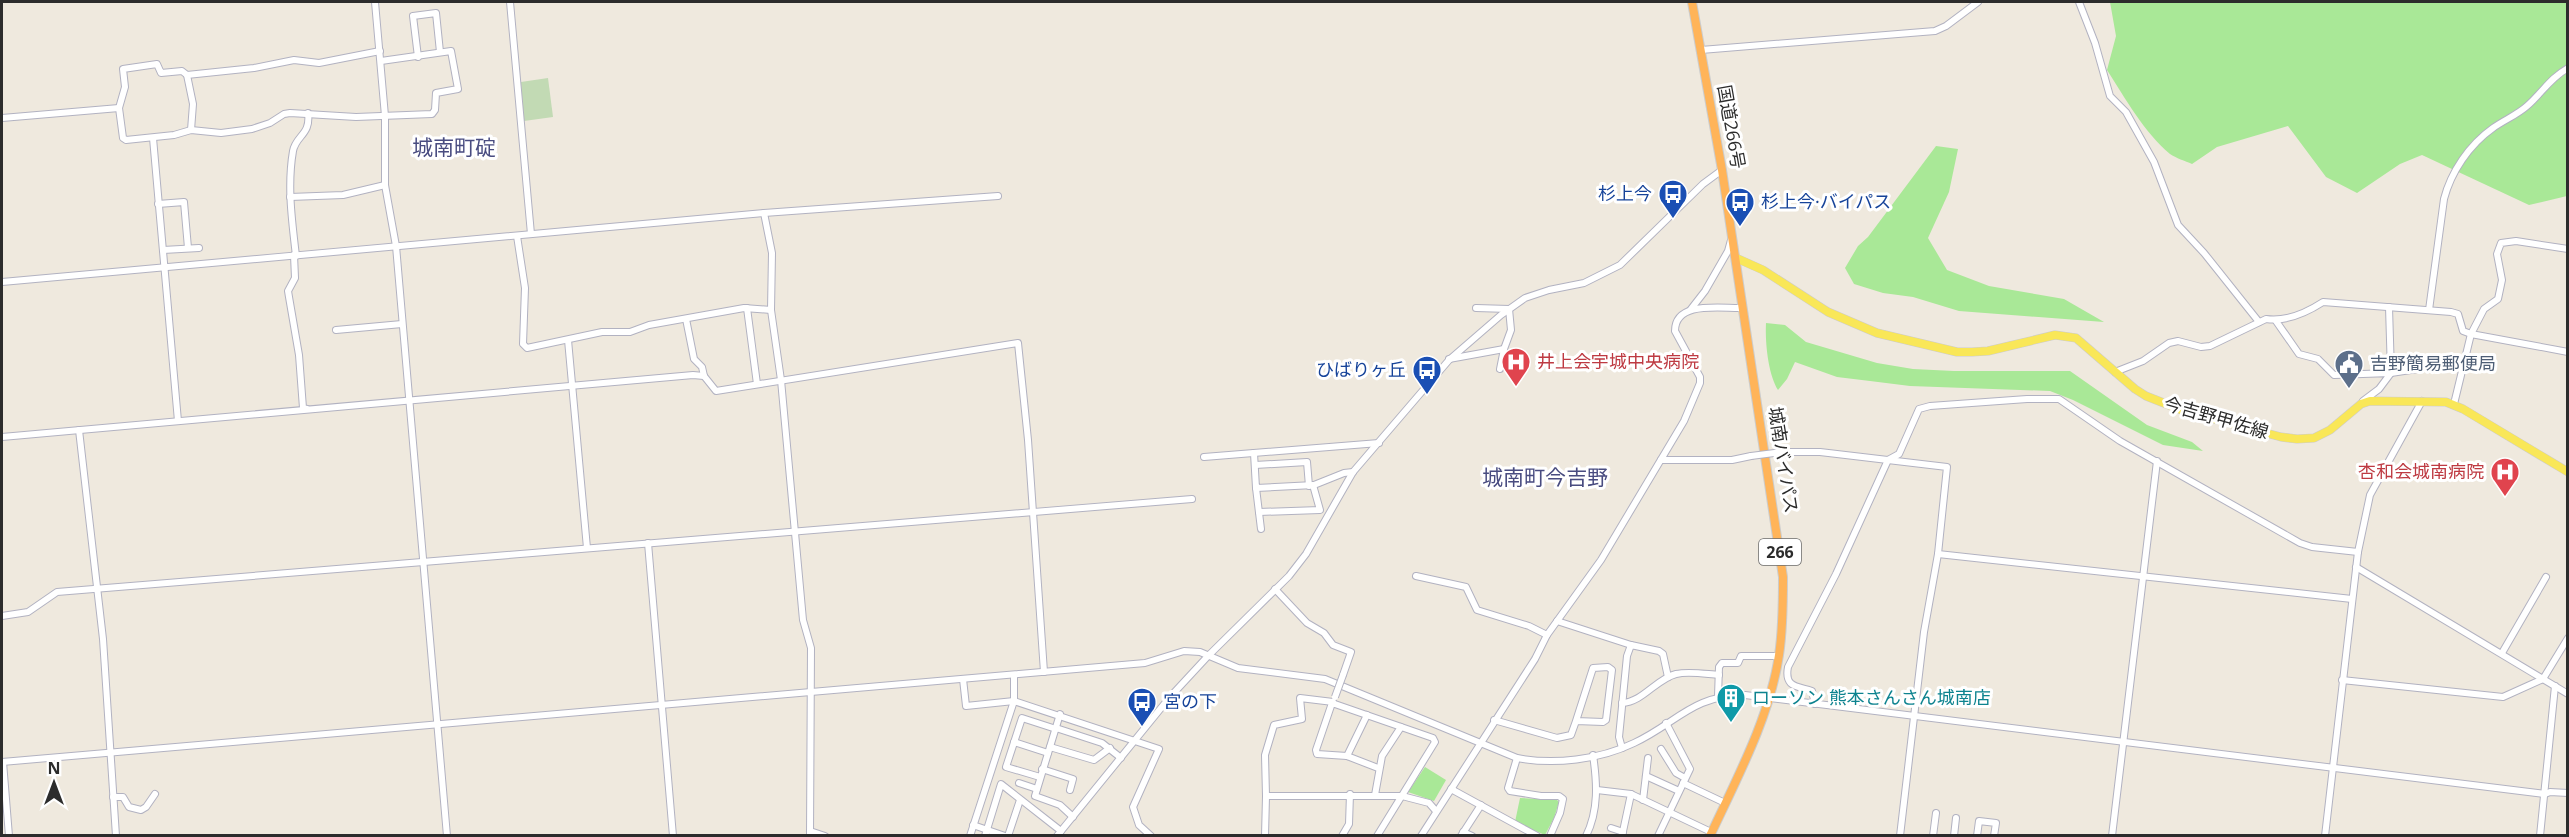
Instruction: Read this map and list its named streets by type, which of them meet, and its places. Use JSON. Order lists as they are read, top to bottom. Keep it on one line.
{"streets":{"highway":["国道266号","城南バイパス","266"],"main road":["今吉野甲佐線"]},"crossings":[["国道266号","今吉野甲佐線"],["国道266号","城南バイパス"],["今吉野甲佐線","城南バイパス"]],"districts":["城南町碇","城南町今吉野"],"places":{"bus stop":["杉上今","杉上今·バイパス","ひばりヶ丘","宮の下"],"hospital":["井上会宇城中央病院","杏和会城南病院"],"public building":["吉野簡易郵便局"],"building":["ローソン 熊本さんさん城南店"]},"north":"top"}
